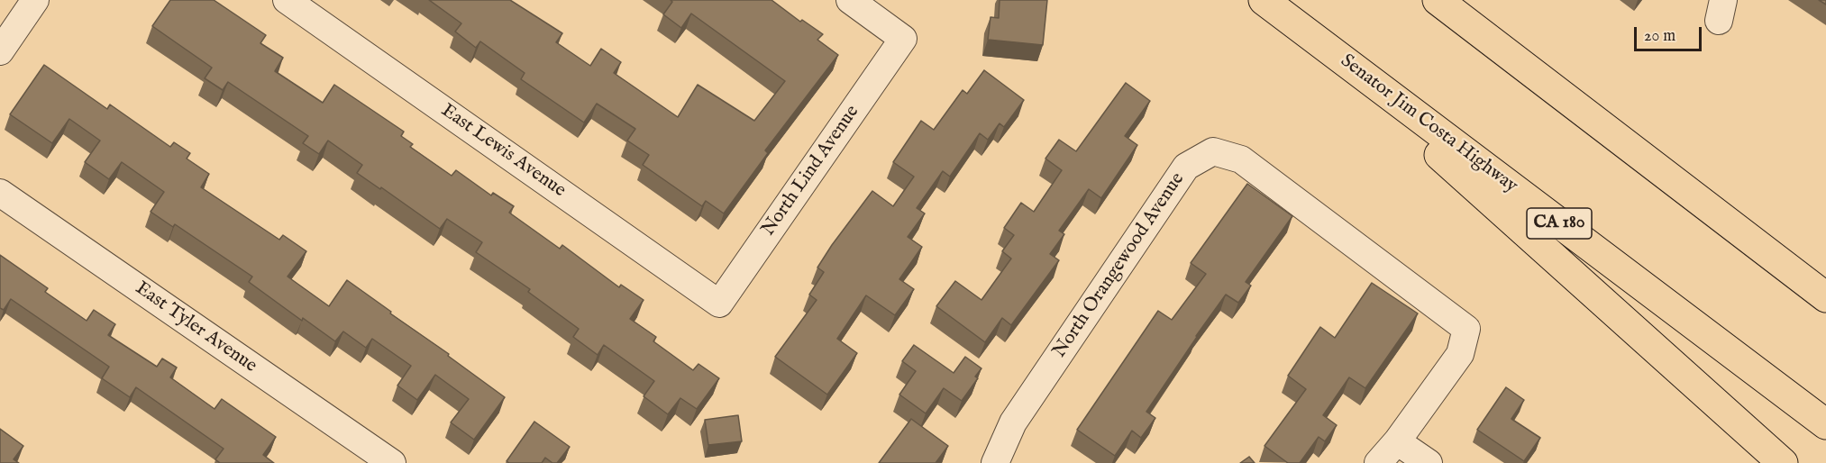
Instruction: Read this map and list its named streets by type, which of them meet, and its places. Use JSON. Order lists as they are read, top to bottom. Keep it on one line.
{"streets":{"highway":["Senator Jim Costa Highway","CA 180"],"street":["East Lewis Avenue","North Lind Avenue","North Orangewood Avenue","East Tyler Avenue"]},"crossings":[["East Lewis Avenue","North Lind Avenue"]],"scale_bar":"20 m"}
